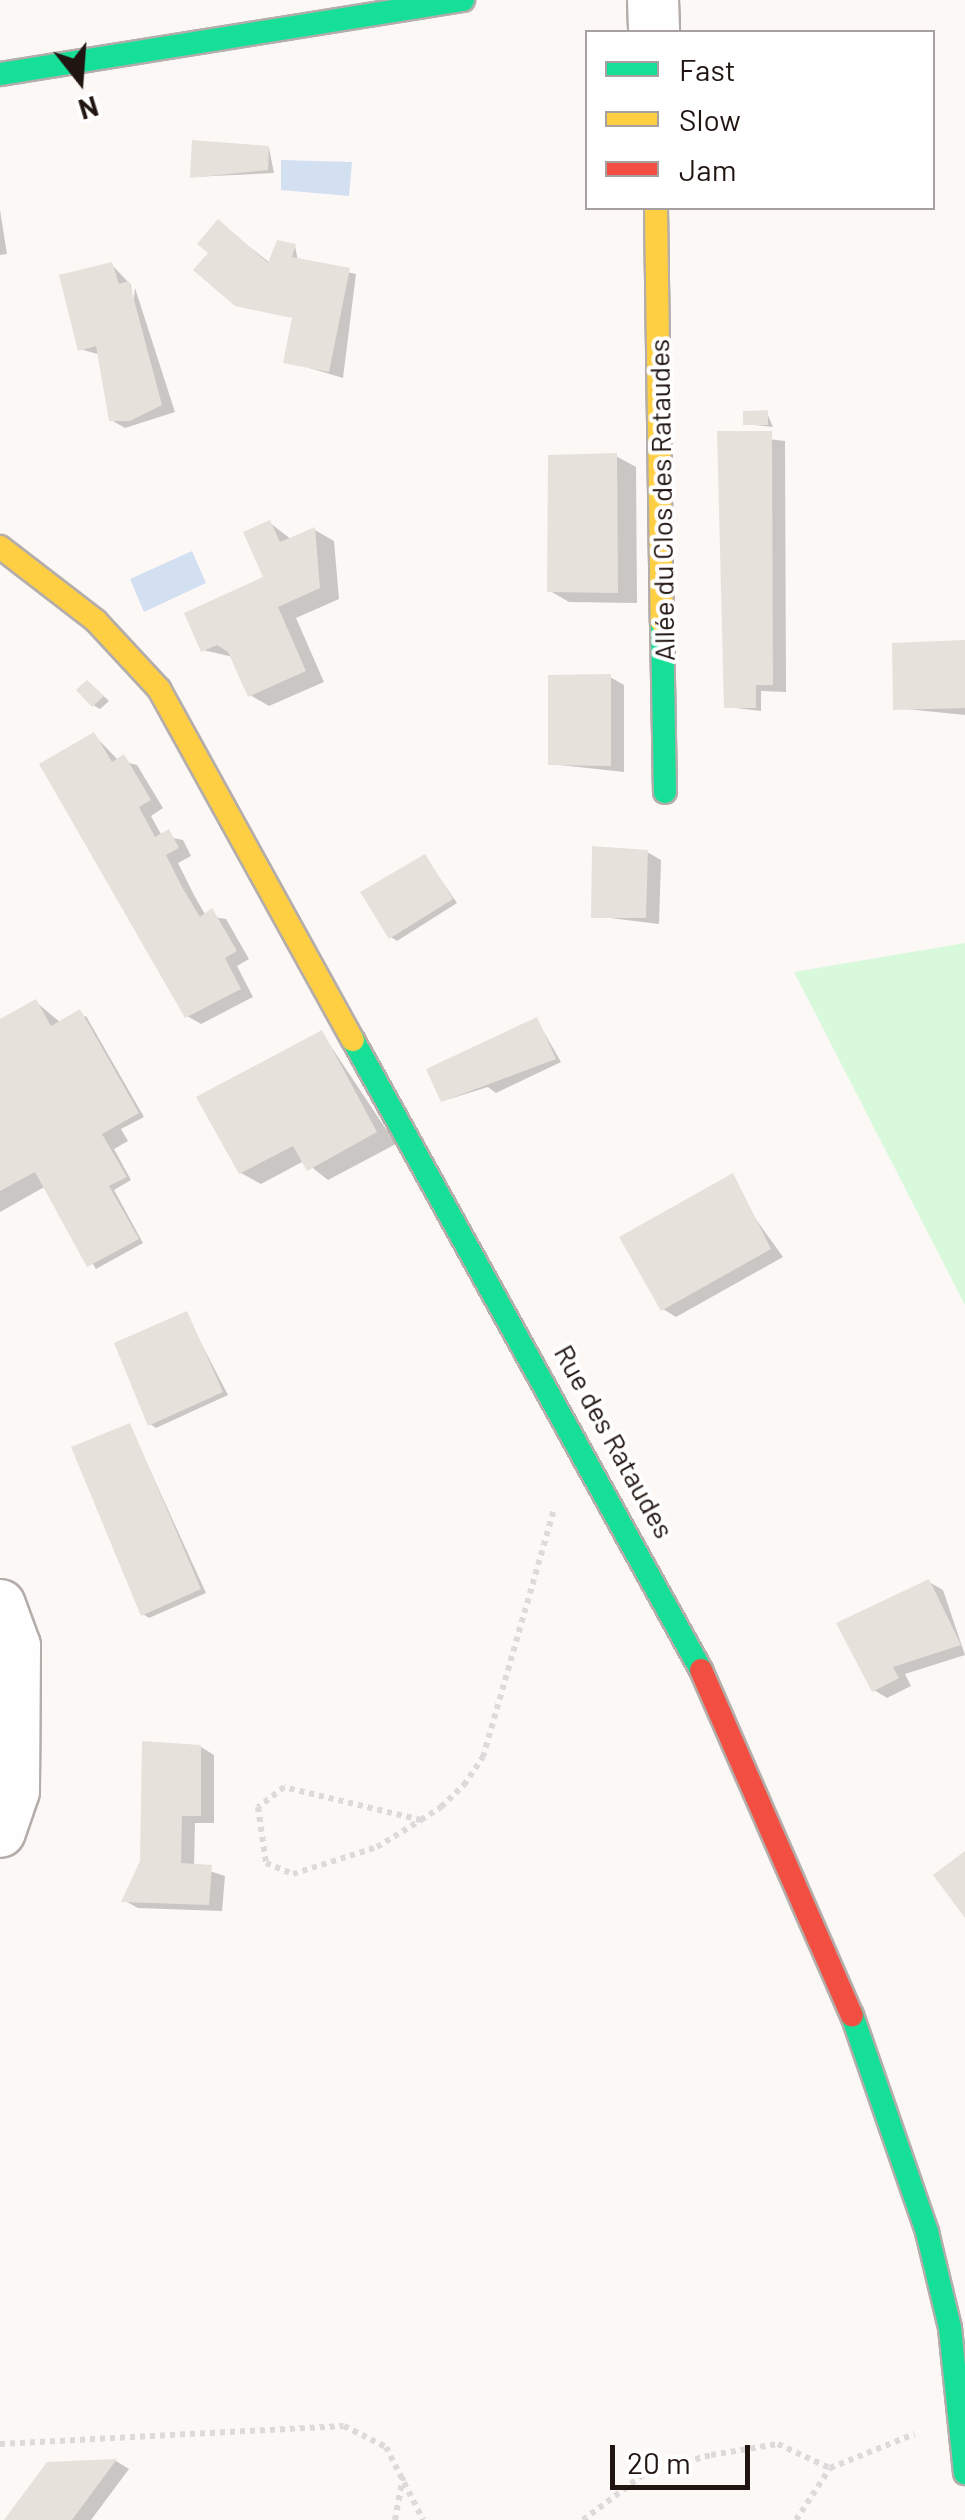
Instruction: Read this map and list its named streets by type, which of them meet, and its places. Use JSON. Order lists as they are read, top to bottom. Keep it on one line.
{"streets":{"street":["Allée du Clos des Rataudes","Rue des Rataudes"]},"legend":["Fast","Slow","Jam"],"scale_bar":"20 m","north":"bottom"}
